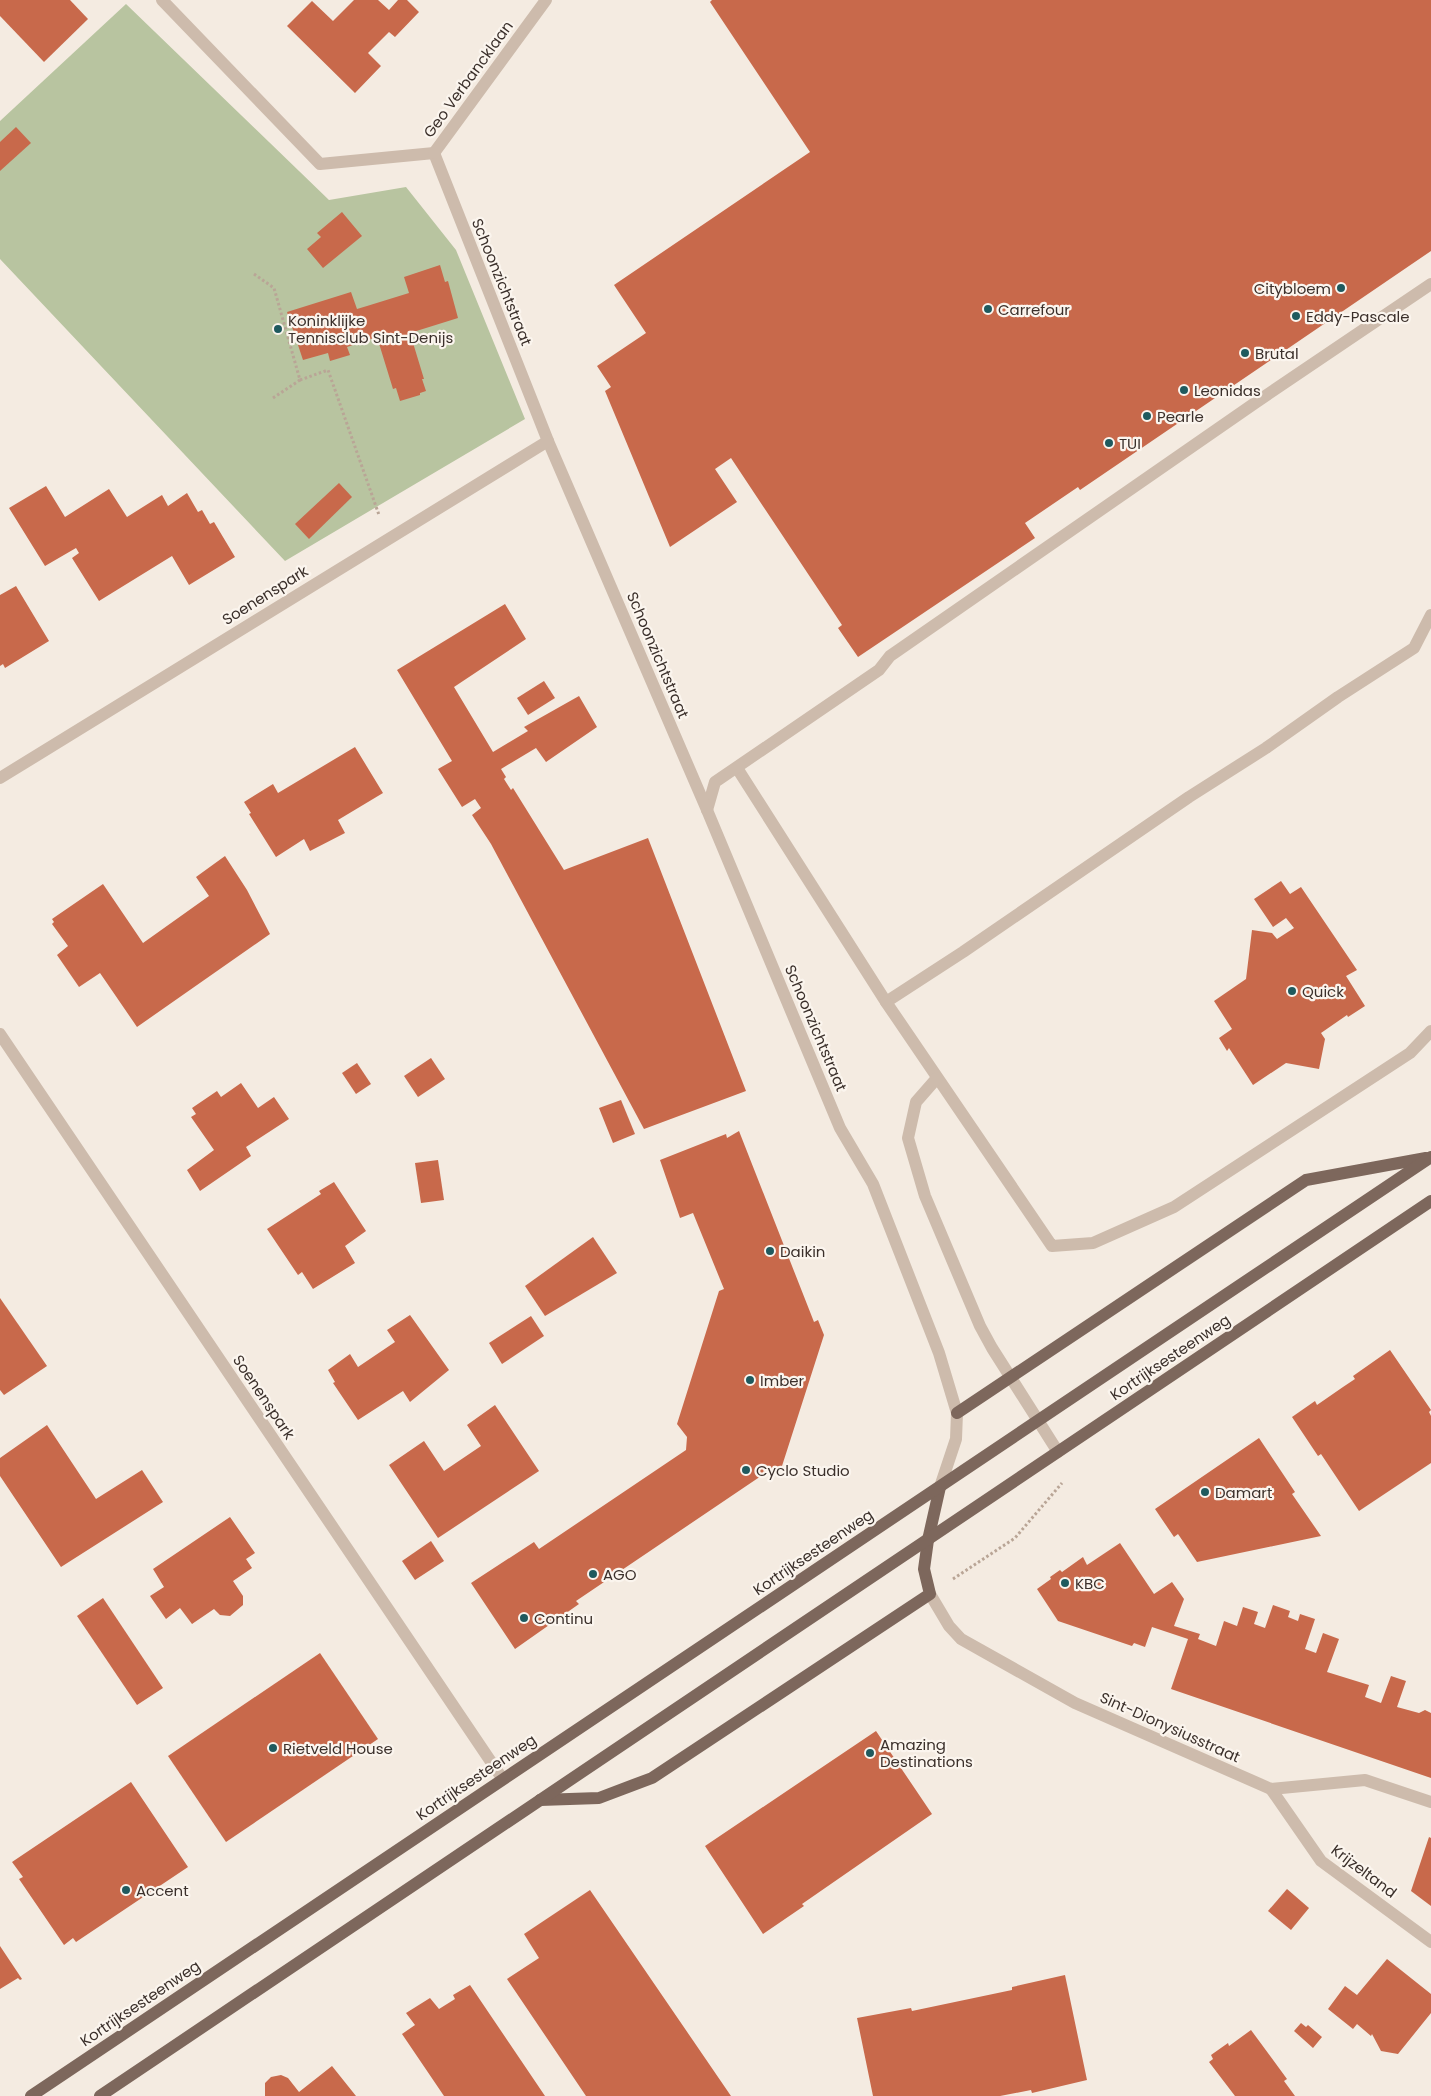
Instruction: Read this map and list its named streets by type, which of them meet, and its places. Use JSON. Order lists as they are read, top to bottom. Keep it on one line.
{"streets":{"main road":["Kortrijksesteenweg"],"street":["Geo Verbancklaan","Schoonzichtstraat","Soenenspark","Sint-Dionysiusstraat","Krijzeltand"]},"crossings":[["Geo Verbancklaan","Schoonzichtstraat"],["Schoonzichtstraat","Soenenspark"],["Schoonzichtstraat","Kortrijksesteenweg"],["Soenenspark","Kortrijksesteenweg"],["Sint-Dionysiusstraat","Krijzeltand"]],"places":["Citybloem","Carrefour","Eddy-Pascale","Koninklijke Tennisclub Sint-Denijs","Brutal","Leonidas","Pearle","TUI","Quick","Daikin","Imber","Cyclo Studio","Damart","AGO","KBC","Continu","Rietveld House","Amazing Destinations","Accent"]}
